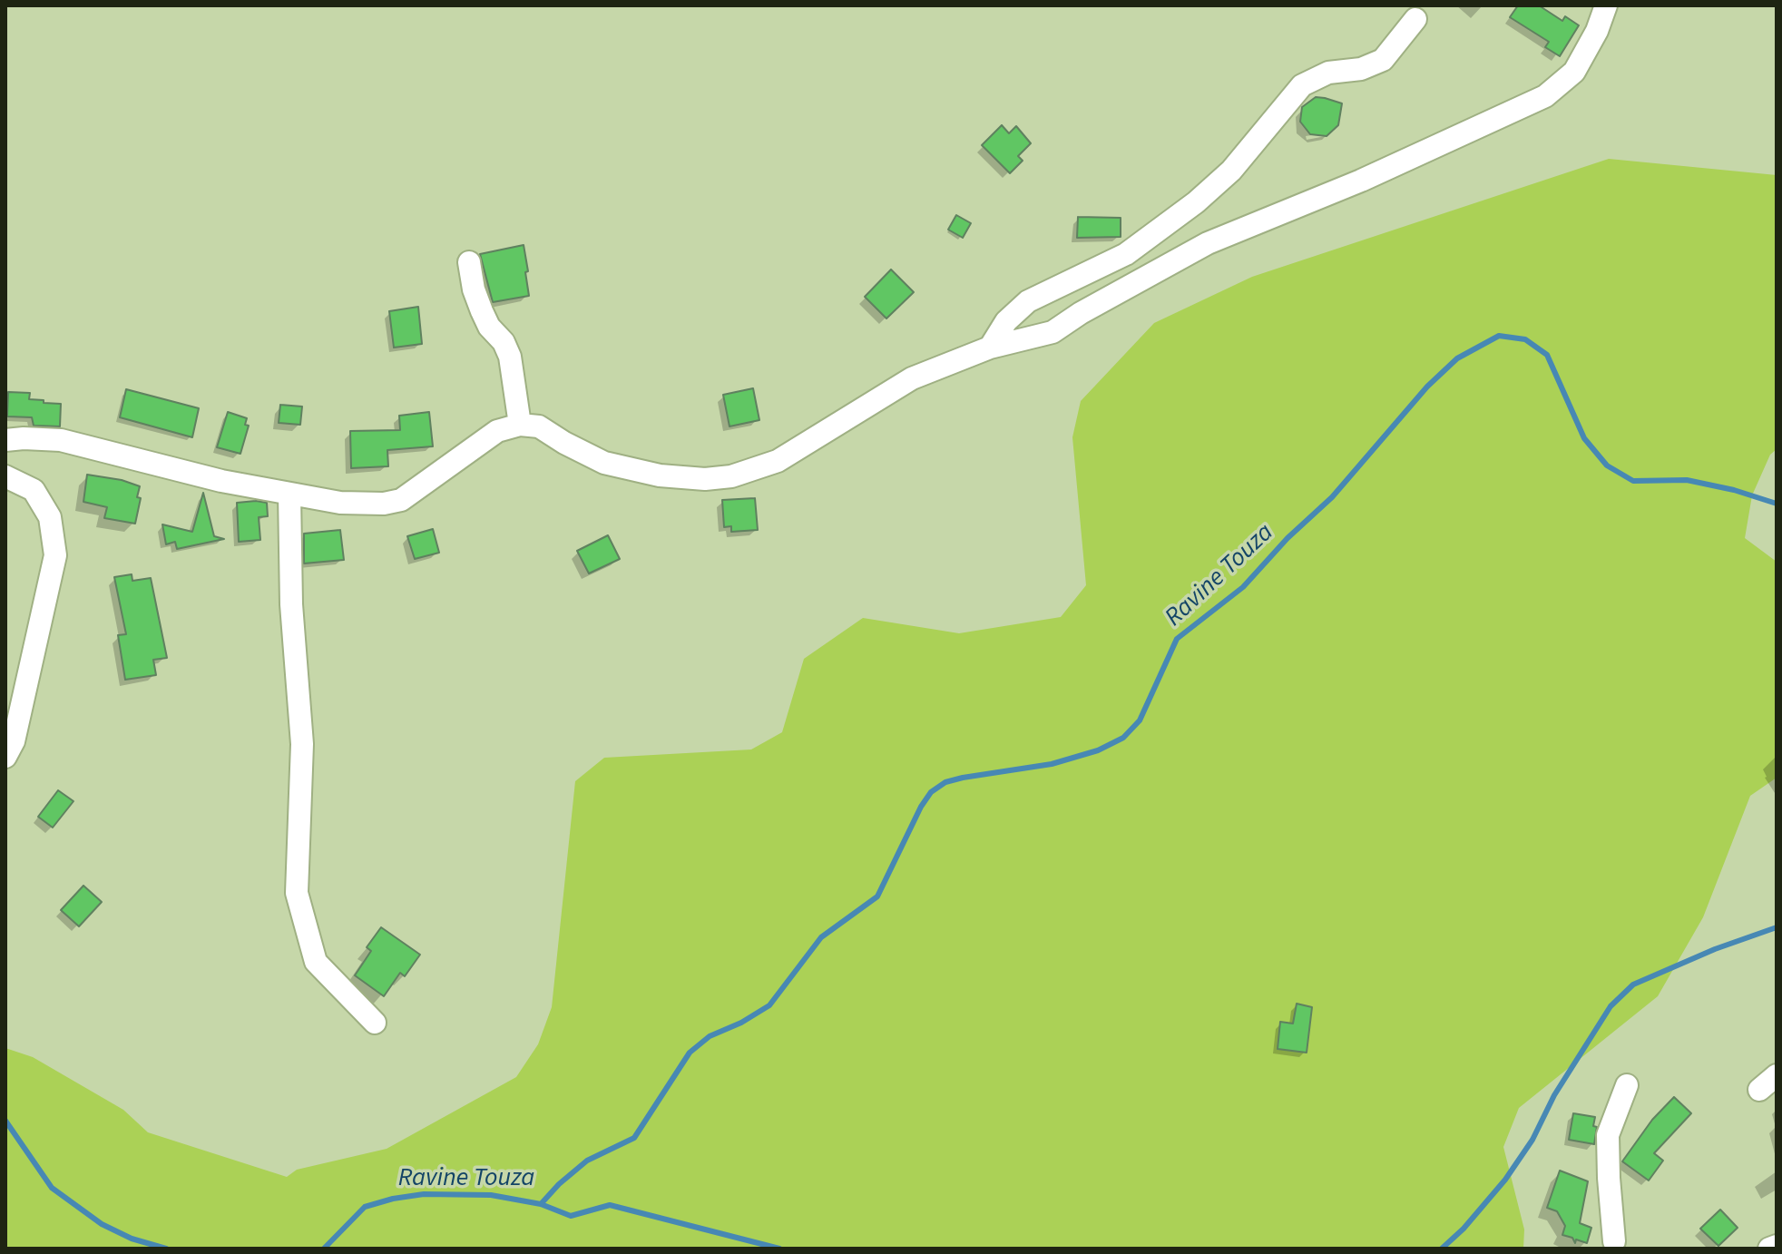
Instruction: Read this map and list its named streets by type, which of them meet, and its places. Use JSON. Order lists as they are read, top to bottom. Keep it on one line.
{"water":["Ravine Touza"]}
